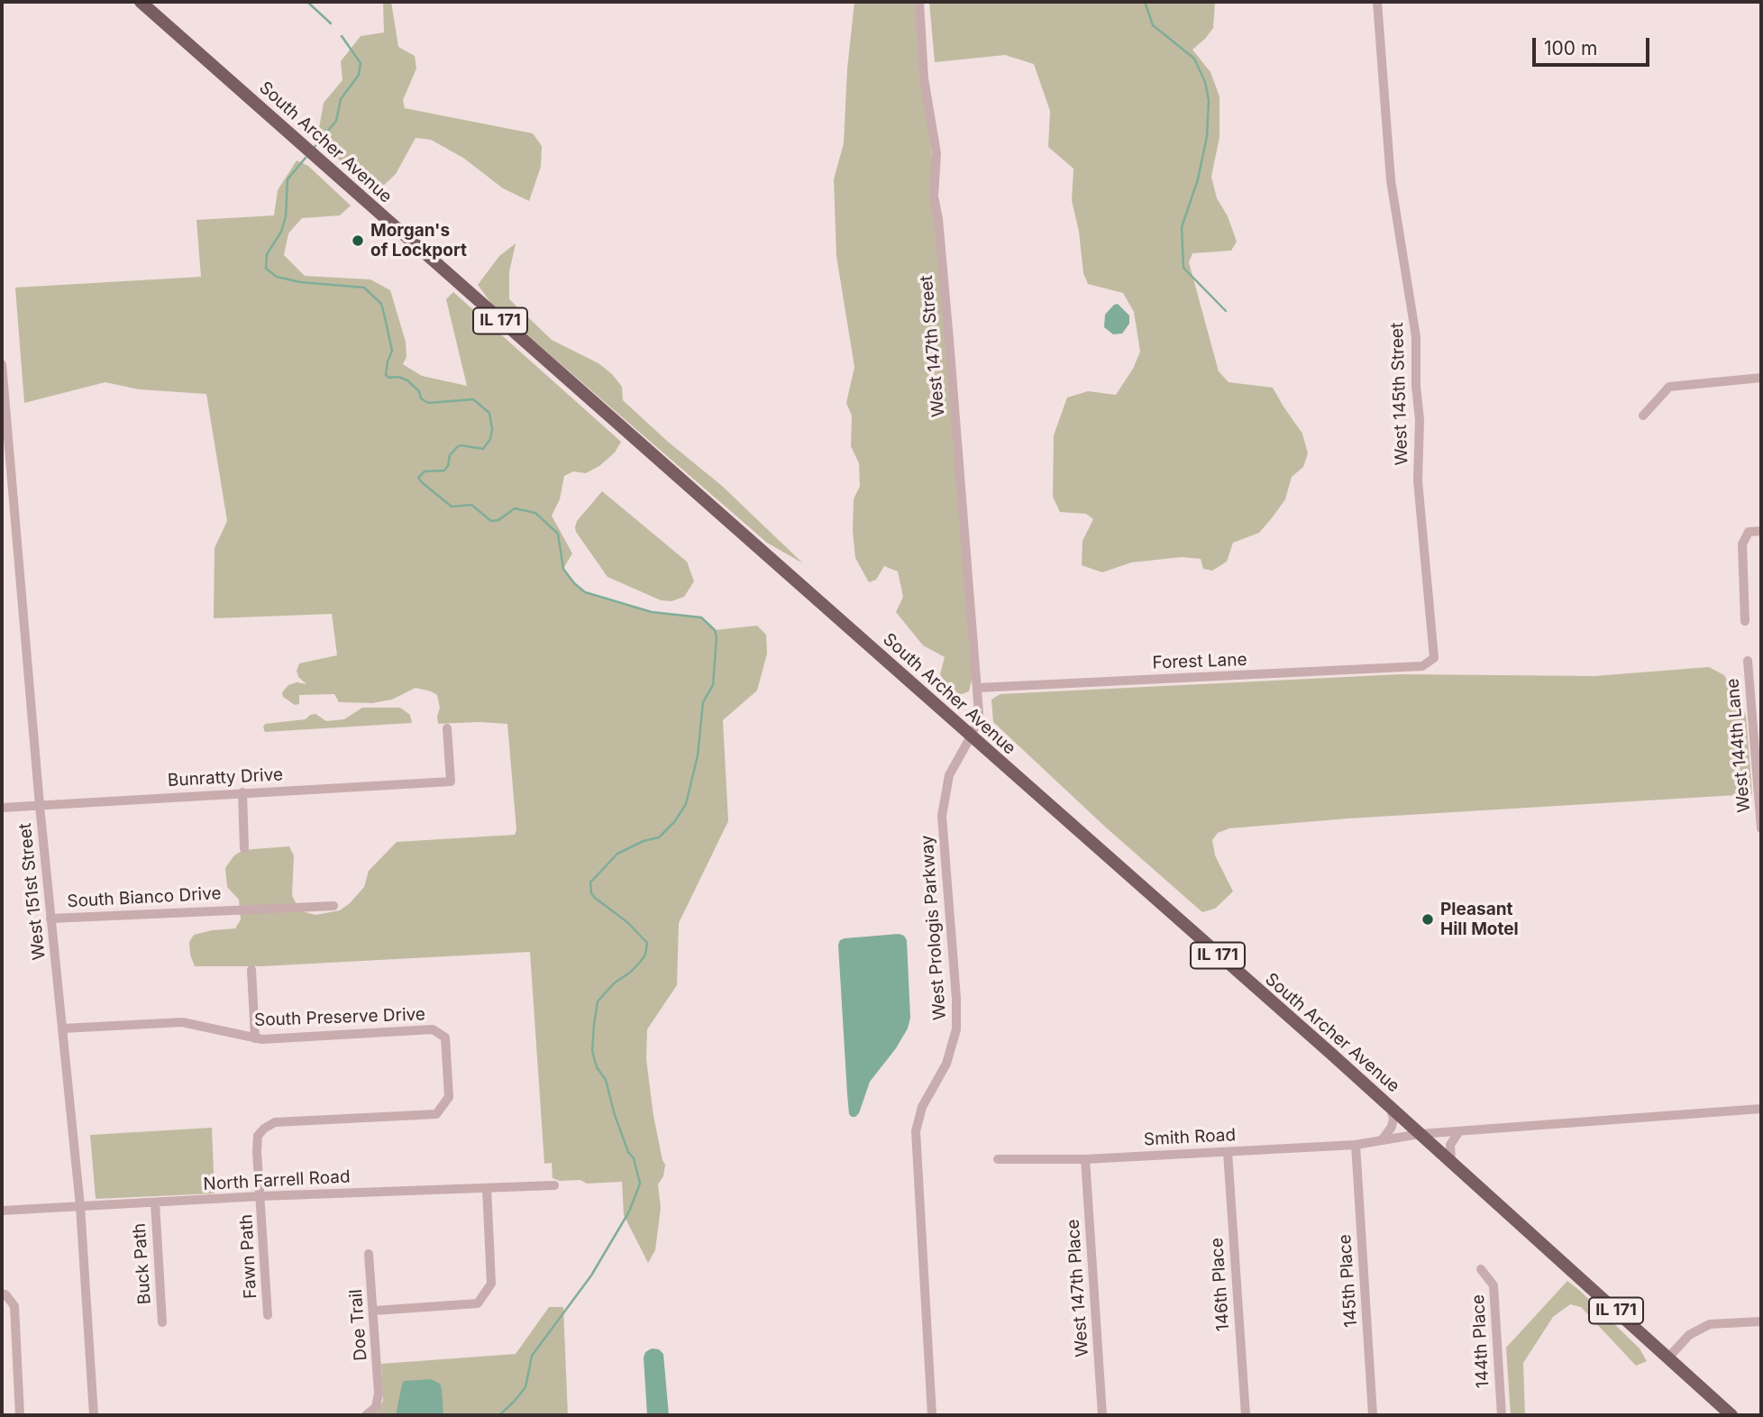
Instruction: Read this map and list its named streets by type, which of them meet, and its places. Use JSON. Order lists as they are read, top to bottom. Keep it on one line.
{"streets":{"main road":["South Archer Avenue","IL 171"],"street":["West 147th Street","West 145th Street","Forest Lane","West 144th Lane","Bunratty Drive","West 151st Street","South Bianco Drive","West Prologis Parkway","South Preserve Drive","Smith Road","North Farrell Road","Fawn Path","Buck Path","145th Place","146th Place","West 147th Place","Doe Trail","144th Place"]},"crossings":[["South Archer Avenue","West 147th Street"],["South Archer Avenue","West Prologis Parkway"],["South Archer Avenue","Smith Road"],["West 147th Street","Forest Lane"],["West 147th Street","West Prologis Parkway"],["West 145th Street","Forest Lane"],["Bunratty Drive","West 151st Street"],["West 151st Street","South Bianco Drive"],["West 151st Street","South Preserve Drive"],["West 151st Street","North Farrell Road"],["South Preserve Drive","North Farrell Road"],["South Preserve Drive","Fawn Path"],["Smith Road","145th Place"],["Smith Road","146th Place"],["Smith Road","West 147th Place"],["North Farrell Road","Fawn Path"],["North Farrell Road","Buck Path"]],"places":["Morgan's of Lockport","Pleasant Hill Motel"],"scale_bar":"100 m"}
